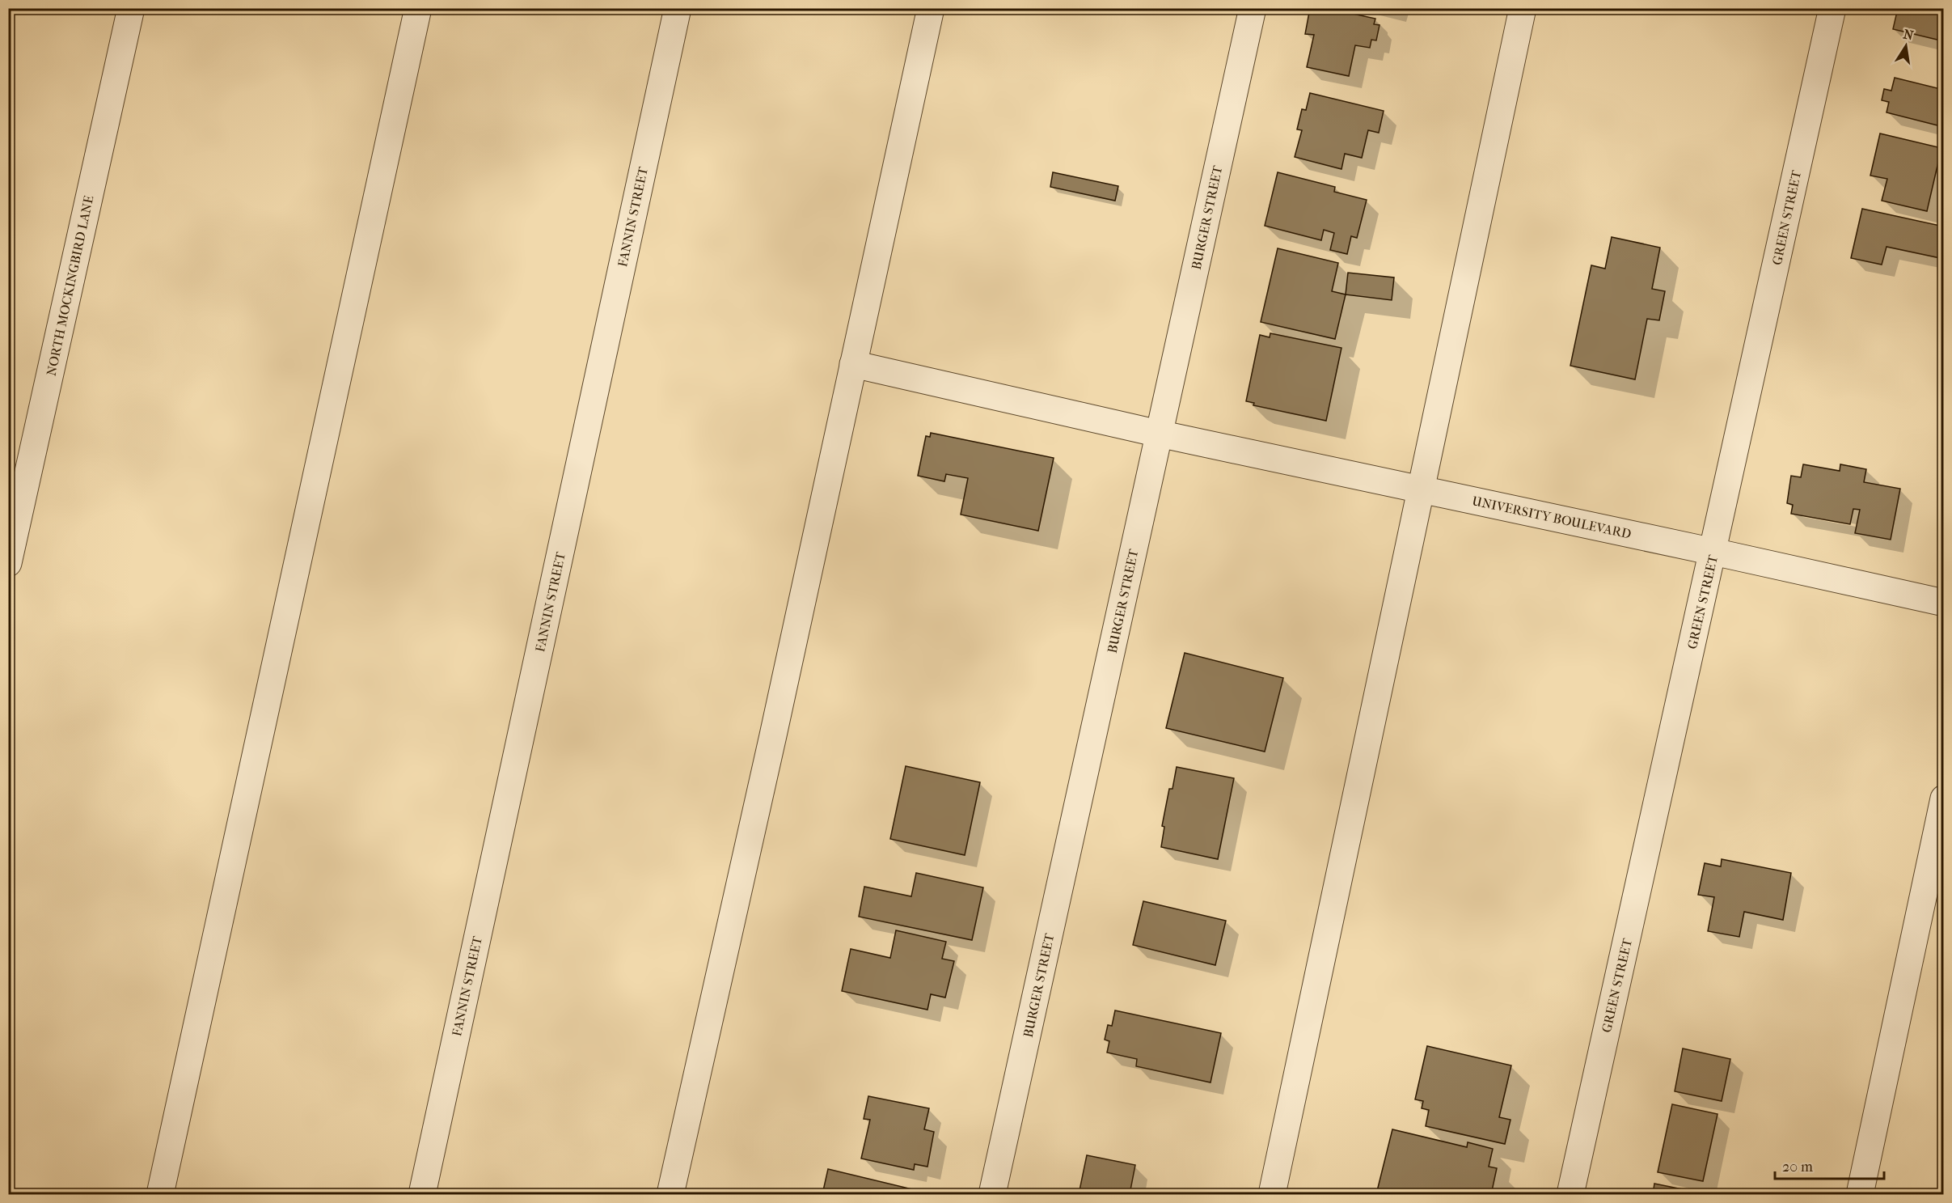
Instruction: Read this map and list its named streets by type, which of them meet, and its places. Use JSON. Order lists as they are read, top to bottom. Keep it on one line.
{"streets":{"street":["FANNIN STREET","BURGER STREET","GREEN STREET","NORTH MOCKINGBIRD LANE","UNIVERSITY BOULEVARD"]},"crossings":[["BURGER STREET","UNIVERSITY BOULEVARD"],["GREEN STREET","UNIVERSITY BOULEVARD"]],"scale_bar":"20 m","north":"top"}
